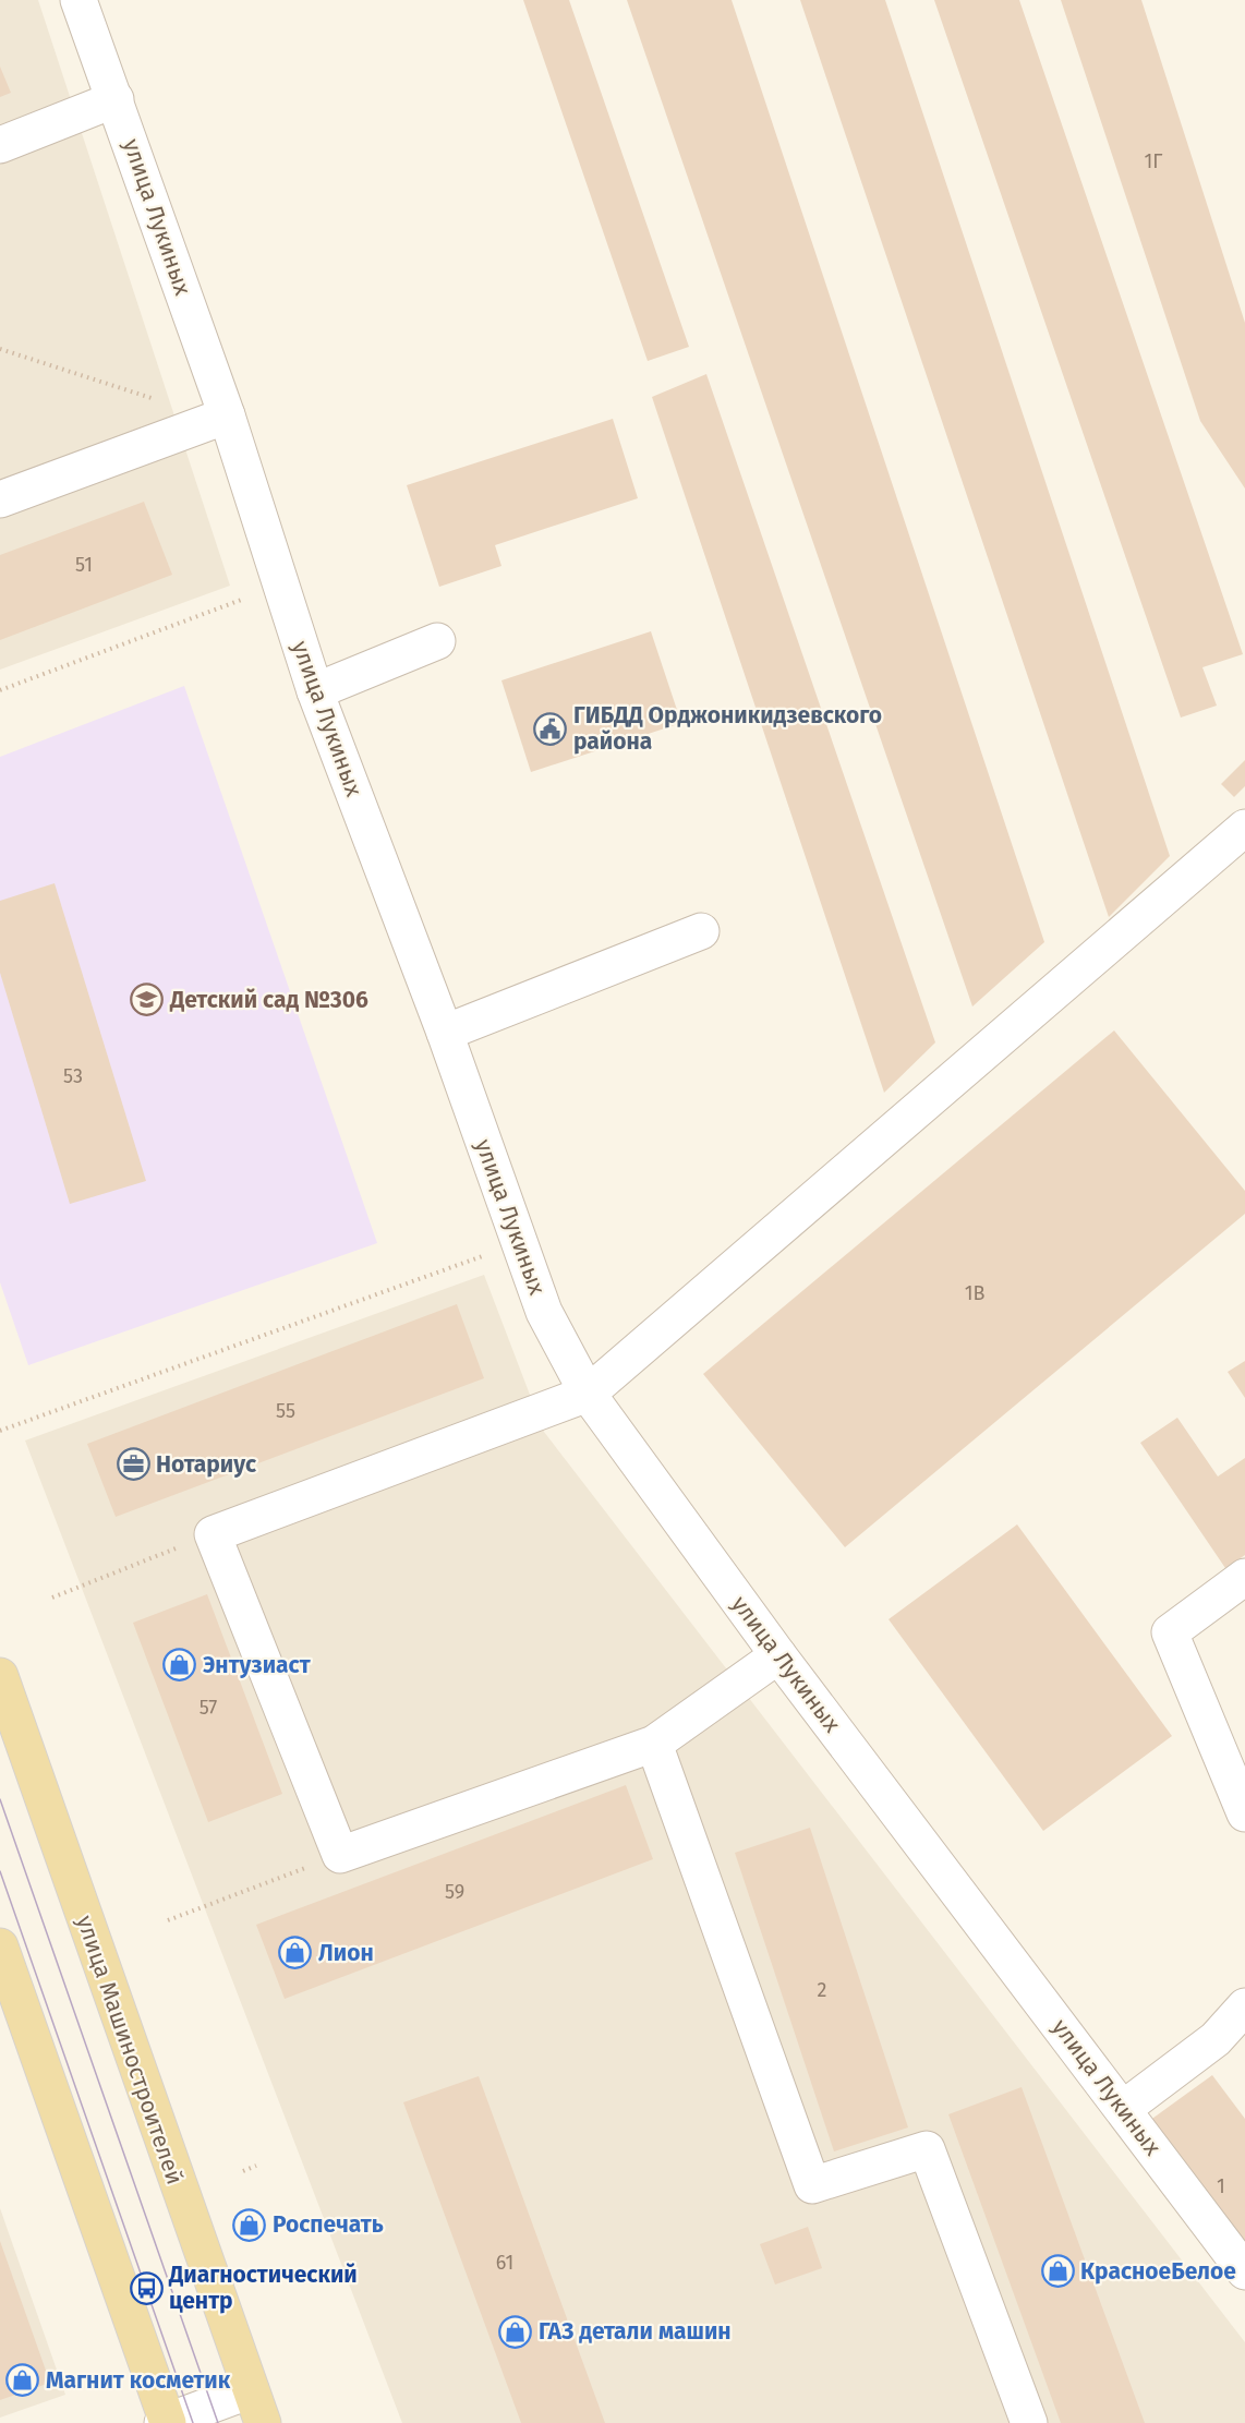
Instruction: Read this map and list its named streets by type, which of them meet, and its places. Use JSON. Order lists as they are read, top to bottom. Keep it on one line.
{"streets":{"main road":["улица Машиностроителей"],"street":["улица Лукиных"]},"places":{"public building":["ГИБДД Орджоникидзевского района"],"school or university":["Детский сад №306"],"office":["Нотариус"],"shop":["Энтузиаст","Лион","Роспечать","КрасноеБелое","ГАЗ детали машин","Магнит косметик"],"bus stop":["Диагностический центр"]},"house_numbers":["1Г","51","53","1В","55","57","59","2","1","61"]}
